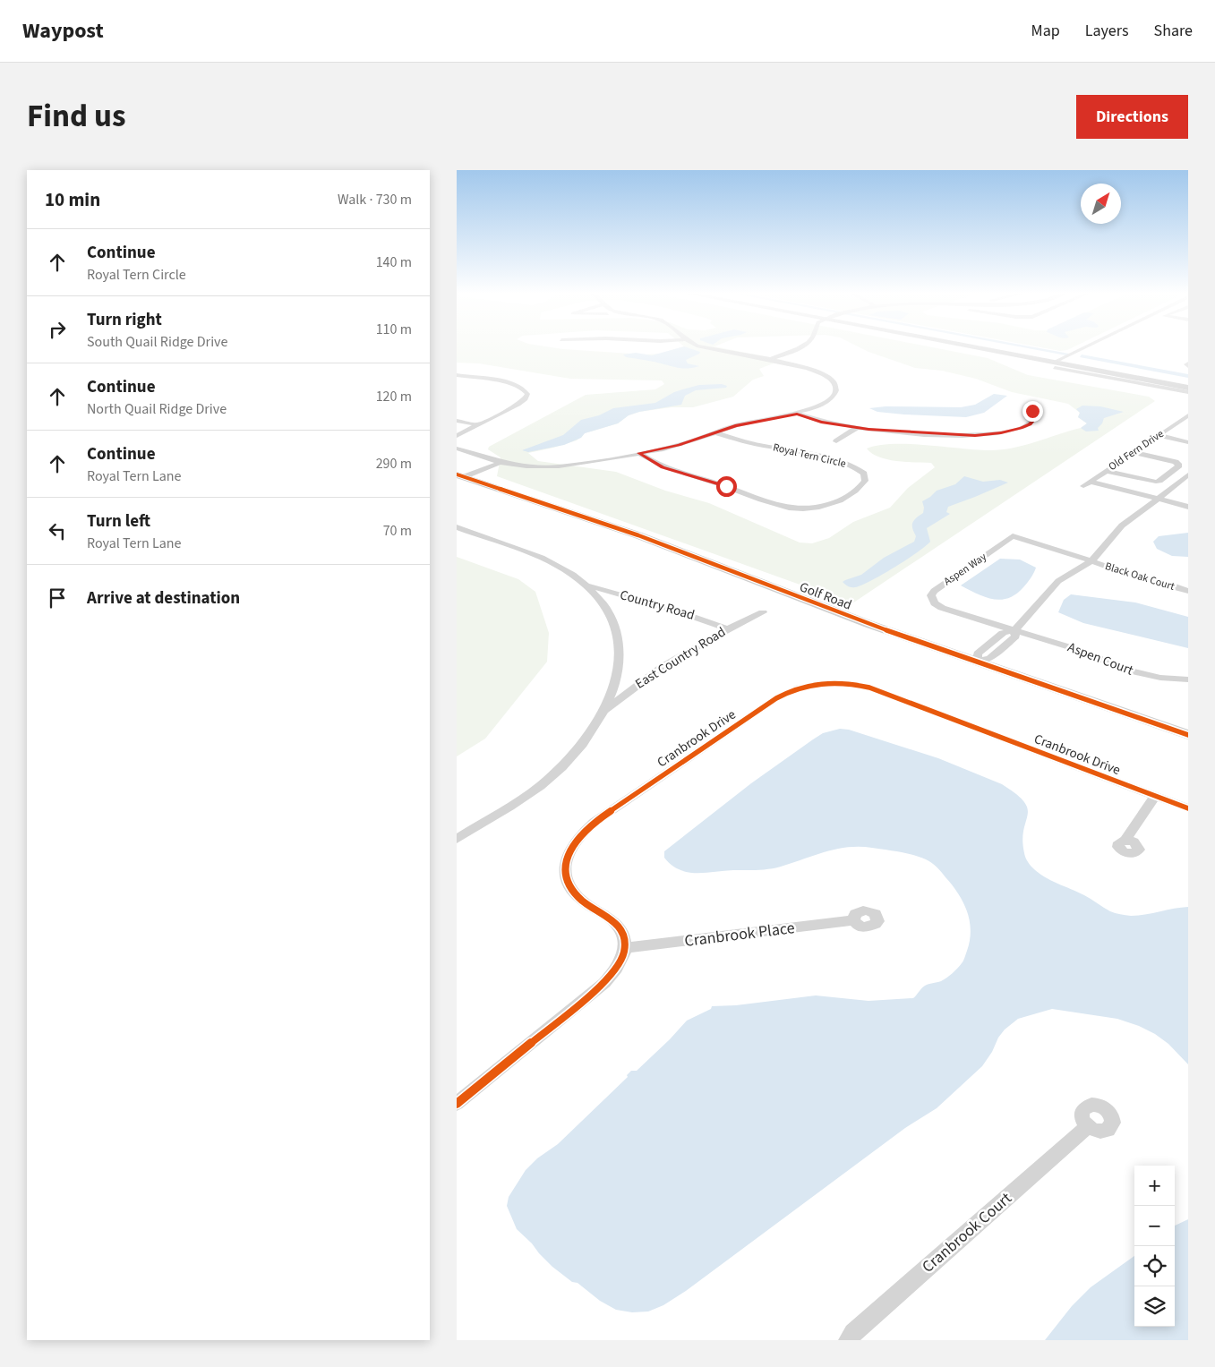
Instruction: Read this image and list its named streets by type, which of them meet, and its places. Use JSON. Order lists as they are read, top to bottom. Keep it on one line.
{"streets":{"main road":["Golf Road"],"street":["Old Fern Drive","Royal Tern Circle","Aspen Way","Black Oak Court","Country Road","East Country Road","Aspen Court","Cranbrook Drive","Cranbrook Place","Cranbrook Court"]},"crossings":[["Aspen Way","Black Oak Court"],["Aspen Way","Aspen Court"],["Country Road","East Country Road"],["Cranbrook Drive","Cranbrook Place"]],"north":"top right","page":{"header":"Waypost","nav":["Map","Layers","Share"],"title":"Find us","buttons":"Directions","heading":["10 min","Walk · 730 m"],"list":[["Continue","Royal Tern Circle","140 m"],["Turn right","South Quail Ridge Drive","110 m"],["Continue","North Quail Ridge Drive","120 m"],["Continue","Royal Tern Lane","290 m"],["Turn left","Royal Tern Lane","70 m"],"Arrive at destination"],"map_buttons":["+","−"]}}
